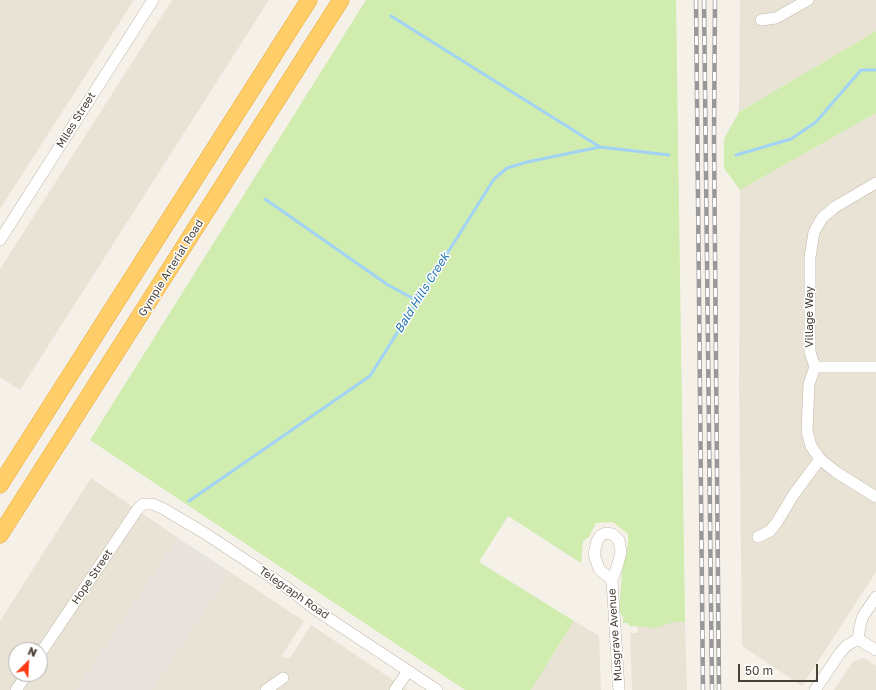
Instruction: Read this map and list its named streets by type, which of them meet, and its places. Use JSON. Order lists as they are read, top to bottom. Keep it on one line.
{"streets":{"highway":["Gympie Arterial Road"],"street":["Miles Street","Village Way","Hope Street","Telegraph Road","Musgrave Avenue"]},"crossings":[["Hope Street","Telegraph Road"]],"water":["Bald Hills Creek"],"scale_bar":"50 m","north":"top right"}
